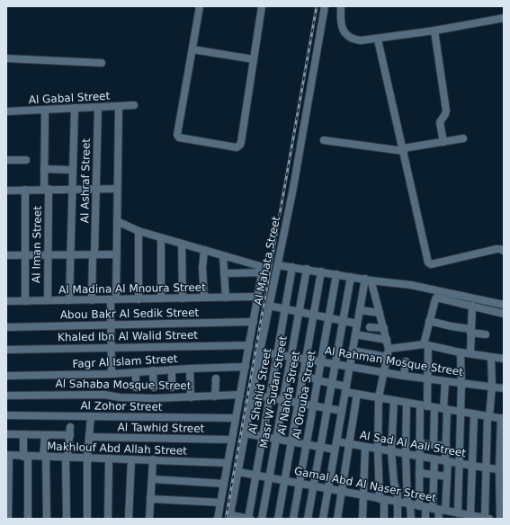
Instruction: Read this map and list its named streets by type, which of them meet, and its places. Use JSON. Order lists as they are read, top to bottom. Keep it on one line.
{"streets":{"street":["Al Gabal Street","Al Ashraf Street","Al Iman Street","Al Mahata Street","Al Madina Al Mnoura Street","Abou Bakr Al Sedik Street","Khaled Ibn Al Walid Street","Fagr Al Islam Street","Al Rahman Mosque Street","Al Sahaba Mosque Street","Al Shahid Street","Masr W Sudan Street","Al Nahda Street","Al Orouba Street","Al Zohor Street","Al Tawhid Street","Al Sad Al Aali Street","Makhlouf Abd Allah Street","Gamal Abd Al Naser Street"]},"crossings":[["Al Gabal Street","Al Ashraf Street"],["Al Gabal Street","Al Iman Street"],["Al Ashraf Street","Al Madina Al Mnoura Street"],["Al Iman Street","Al Madina Al Mnoura Street"],["Al Mahata Street","Al Madina Al Mnoura Street"],["Al Mahata Street","Abou Bakr Al Sedik Street"],["Al Mahata Street","Khaled Ibn Al Walid Street"],["Al Mahata Street","Fagr Al Islam Street"],["Al Mahata Street","Al Rahman Mosque Street"],["Al Mahata Street","Al Sahaba Mosque Street"],["Al Mahata Street","Al Zohor Street"],["Al Mahata Street","Al Tawhid Street"],["Al Mahata Street","Makhlouf Abd Allah Street"],["Al Mahata Street","Gamal Abd Al Naser Street"],["Al Rahman Mosque Street","Al Shahid Street"],["Al Rahman Mosque Street","Masr W Sudan Street"],["Al Rahman Mosque Street","Al Nahda Street"],["Al Rahman Mosque Street","Al Orouba Street"],["Al Shahid Street","Gamal Abd Al Naser Street"],["Masr W Sudan Street","Gamal Abd Al Naser Street"],["Al Nahda Street","Gamal Abd Al Naser Street"],["Al Orouba Street","Gamal Abd Al Naser Street"]]}
